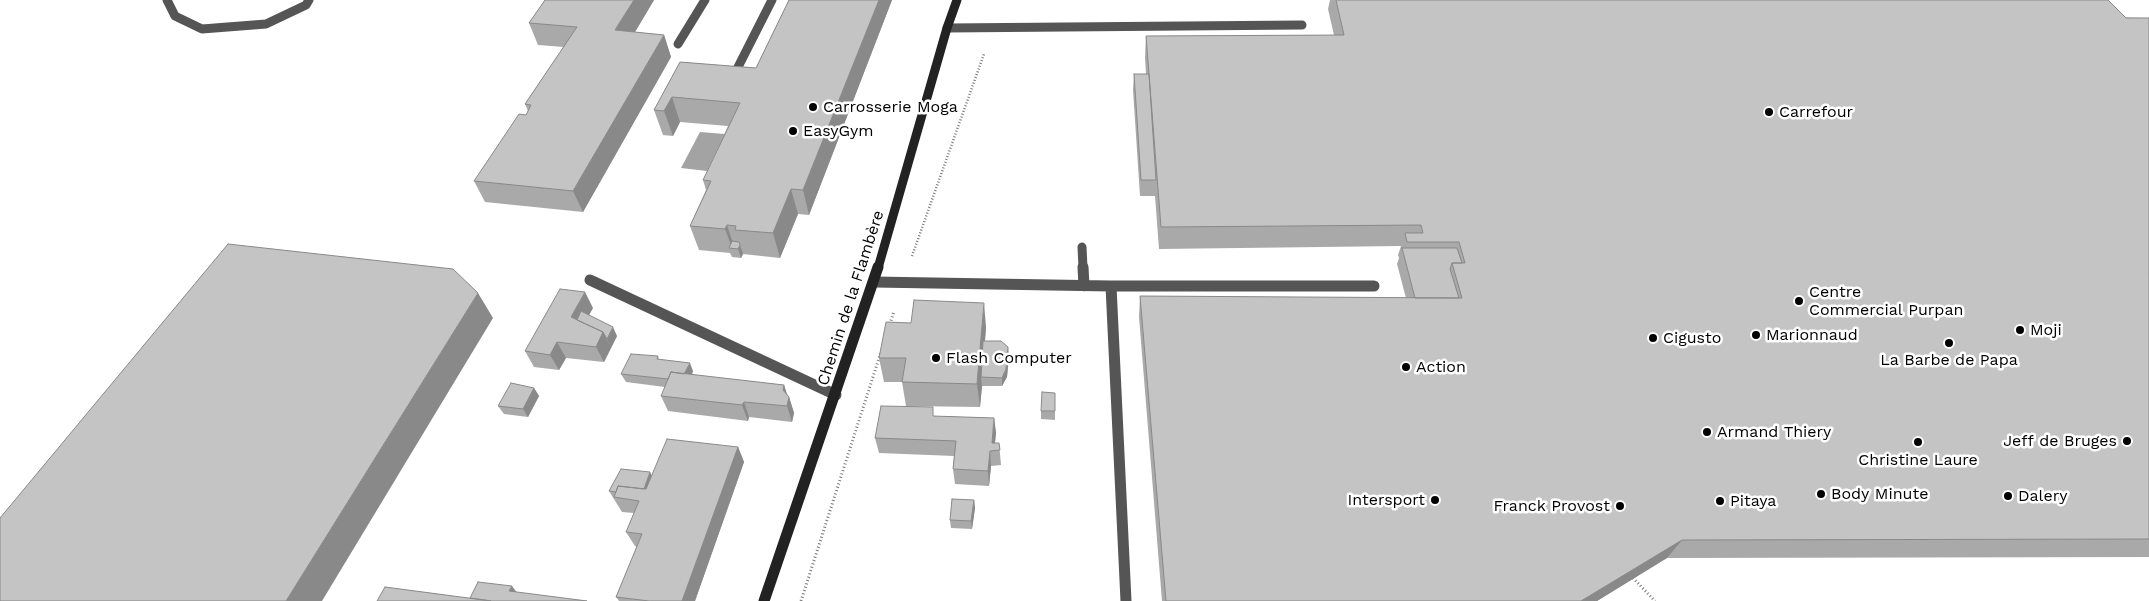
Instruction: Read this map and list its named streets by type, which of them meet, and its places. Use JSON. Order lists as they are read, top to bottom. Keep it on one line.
{"streets":{"street":["Chemin de la Flambère"]},"places":["Carrosserie Moga","Carrefour","EasyGym","Centre Commercial Purpan","Moji","Marionnaud","Cigusto","La Barbe de Papa","Flash Computer","Action","Armand Thiery","Jeff de Bruges","Christine Laure","Body Minute","Dalery","Intersport","Pitaya","Franck Provost"]}
